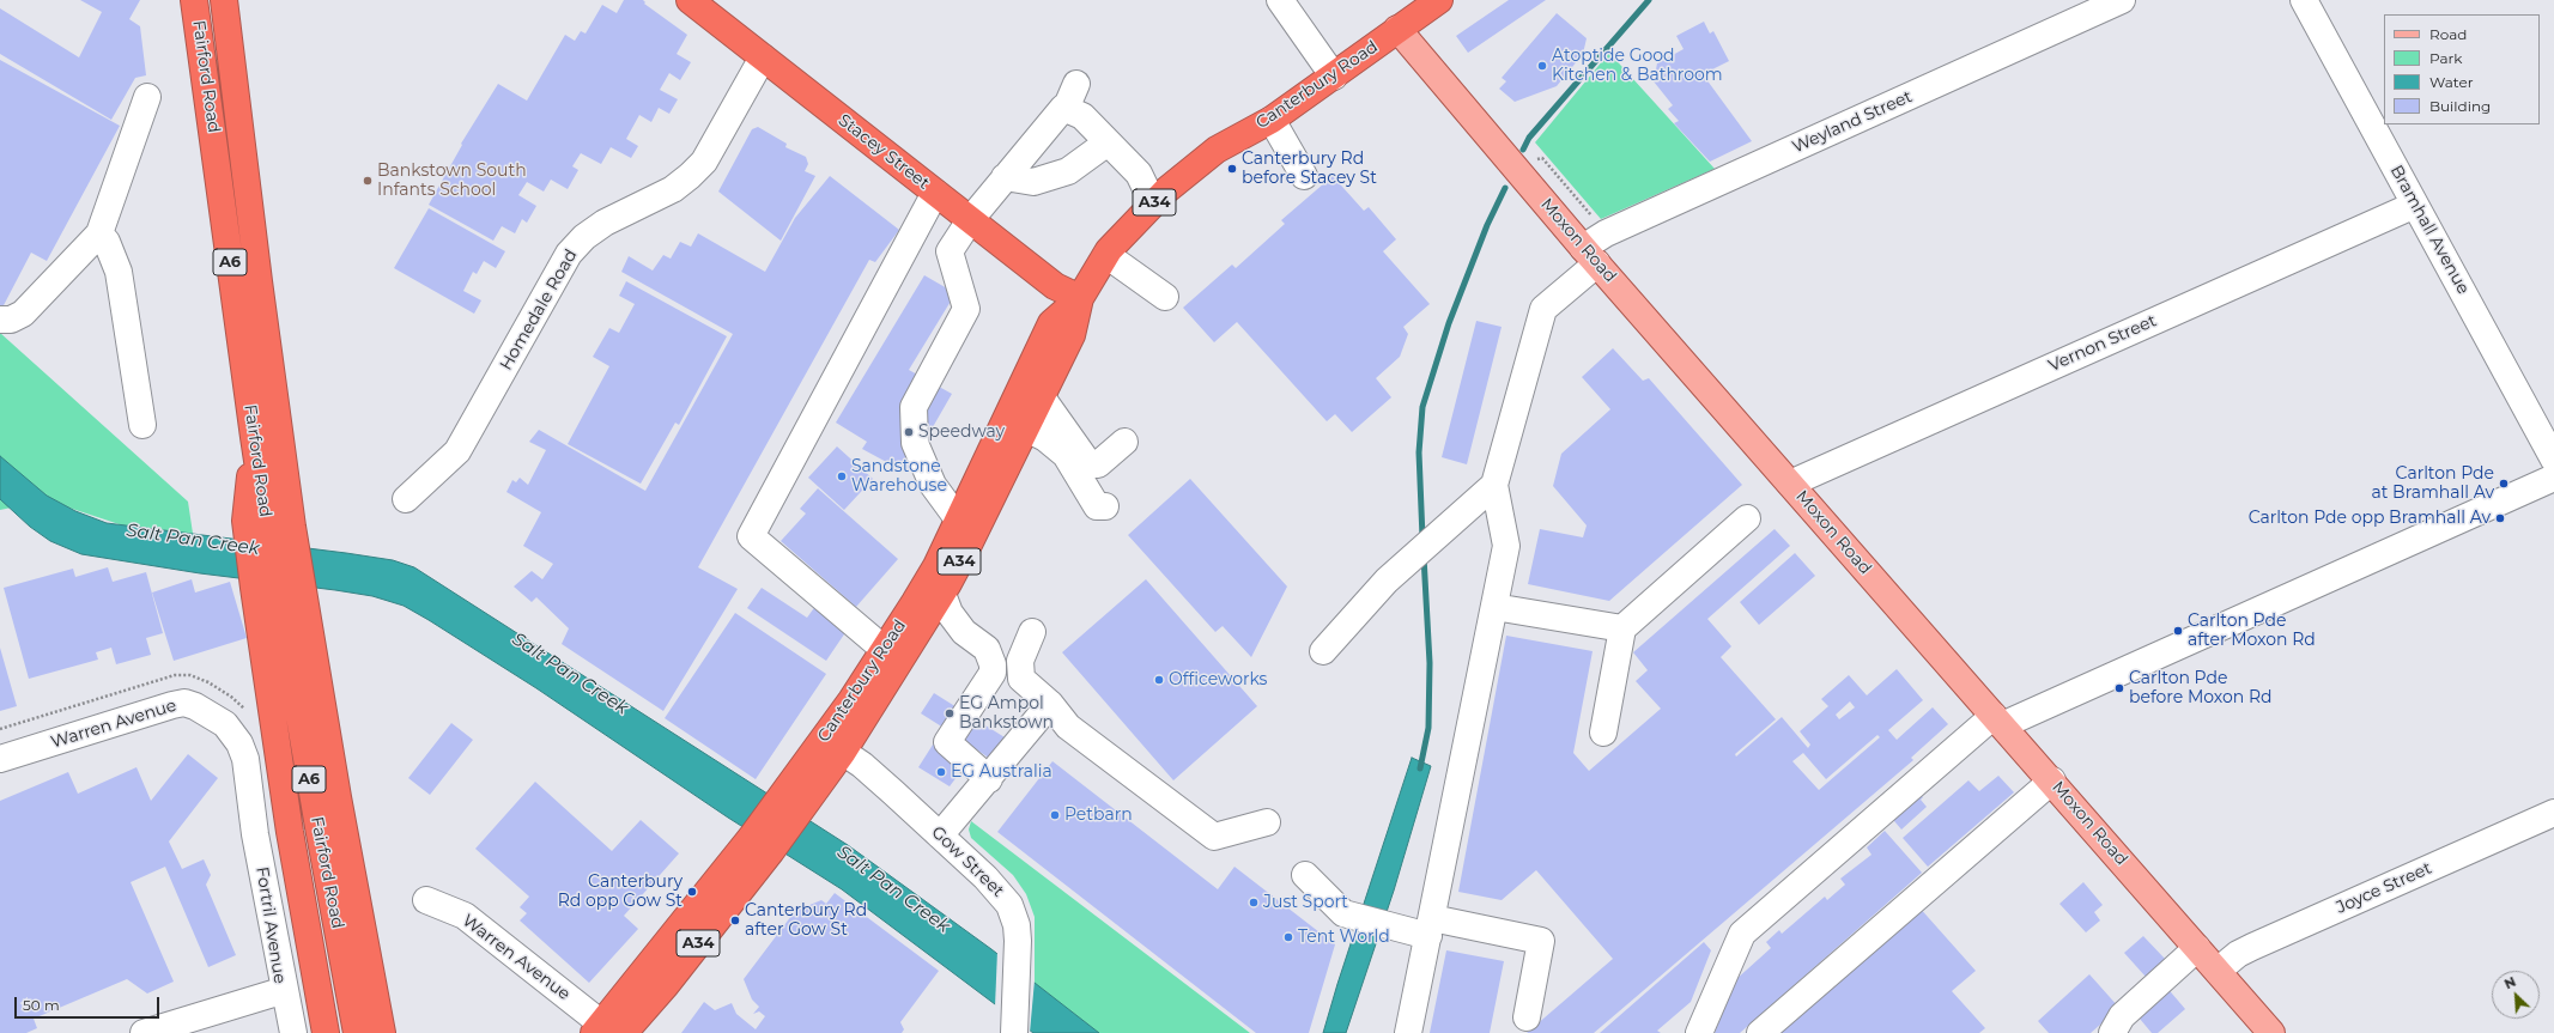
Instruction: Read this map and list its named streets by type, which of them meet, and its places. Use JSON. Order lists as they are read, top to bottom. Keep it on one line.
{"streets":{"highway":["Fairford Road","Canterbury Road","Stacey Street","A34","A6"],"main road":["Moxon Road"],"street":["Weyland Street","Bramhall Avenue","Homedale Road","Vernon Street","Warren Avenue","Gow Street","Joyce Street","Fortril Avenue"]},"crossings":[["Canterbury Road","Stacey Street"],["Canterbury Road","Moxon Road"],["Canterbury Road","Warren Avenue"],["Canterbury Road","Gow Street"],["Weyland Street","Moxon Road"],["Stacey Street","Homedale Road"],["Bramhall Avenue","Vernon Street"],["Moxon Road","Vernon Street"],["Moxon Road","Joyce Street"],["Warren Avenue","Fortril Avenue"]],"water":["Salt Pan Creek"],"places":["Atoptide Good Kitchen & Bathroom","Canterbury Rd before Stacey St","Bankstown South Infants School","Speedway","Sandstone Warehouse","Carlton Pde at Bramhall Av","Carlton Pde opp Bramhall Av","Carlton Pde after Moxon Rd","Officeworks","Carlton Pde before Moxon Rd","EG Ampol Bankstown","EG Australia","Petbarn","Canterbury Rd opp Gow St","Just Sport","Canterbury Rd after Gow St","Tent World"],"legend":["Road","Park","Water","Building"],"scale_bar":"50 m","north":"top left"}
